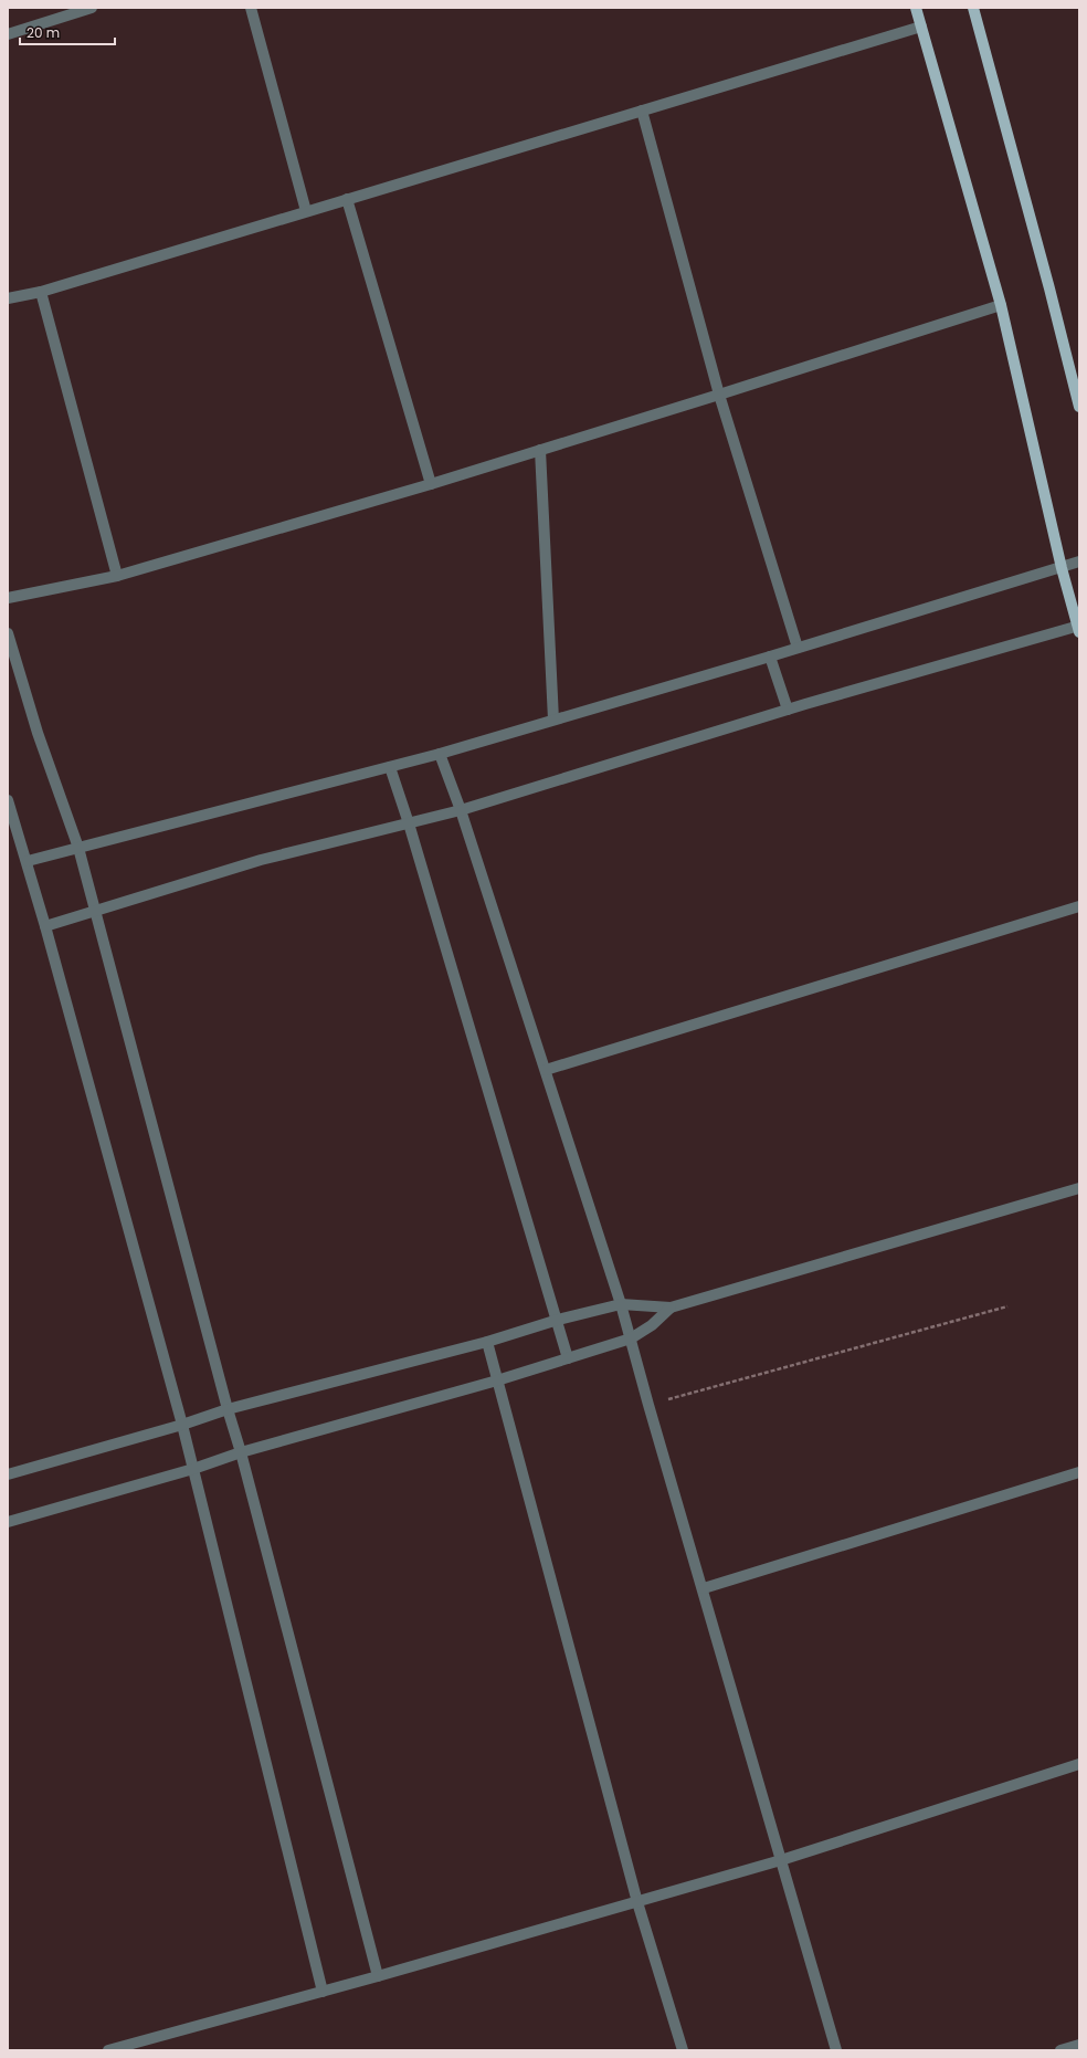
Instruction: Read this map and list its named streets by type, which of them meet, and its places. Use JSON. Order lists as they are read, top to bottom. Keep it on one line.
{"scale_bar":"20 m"}
